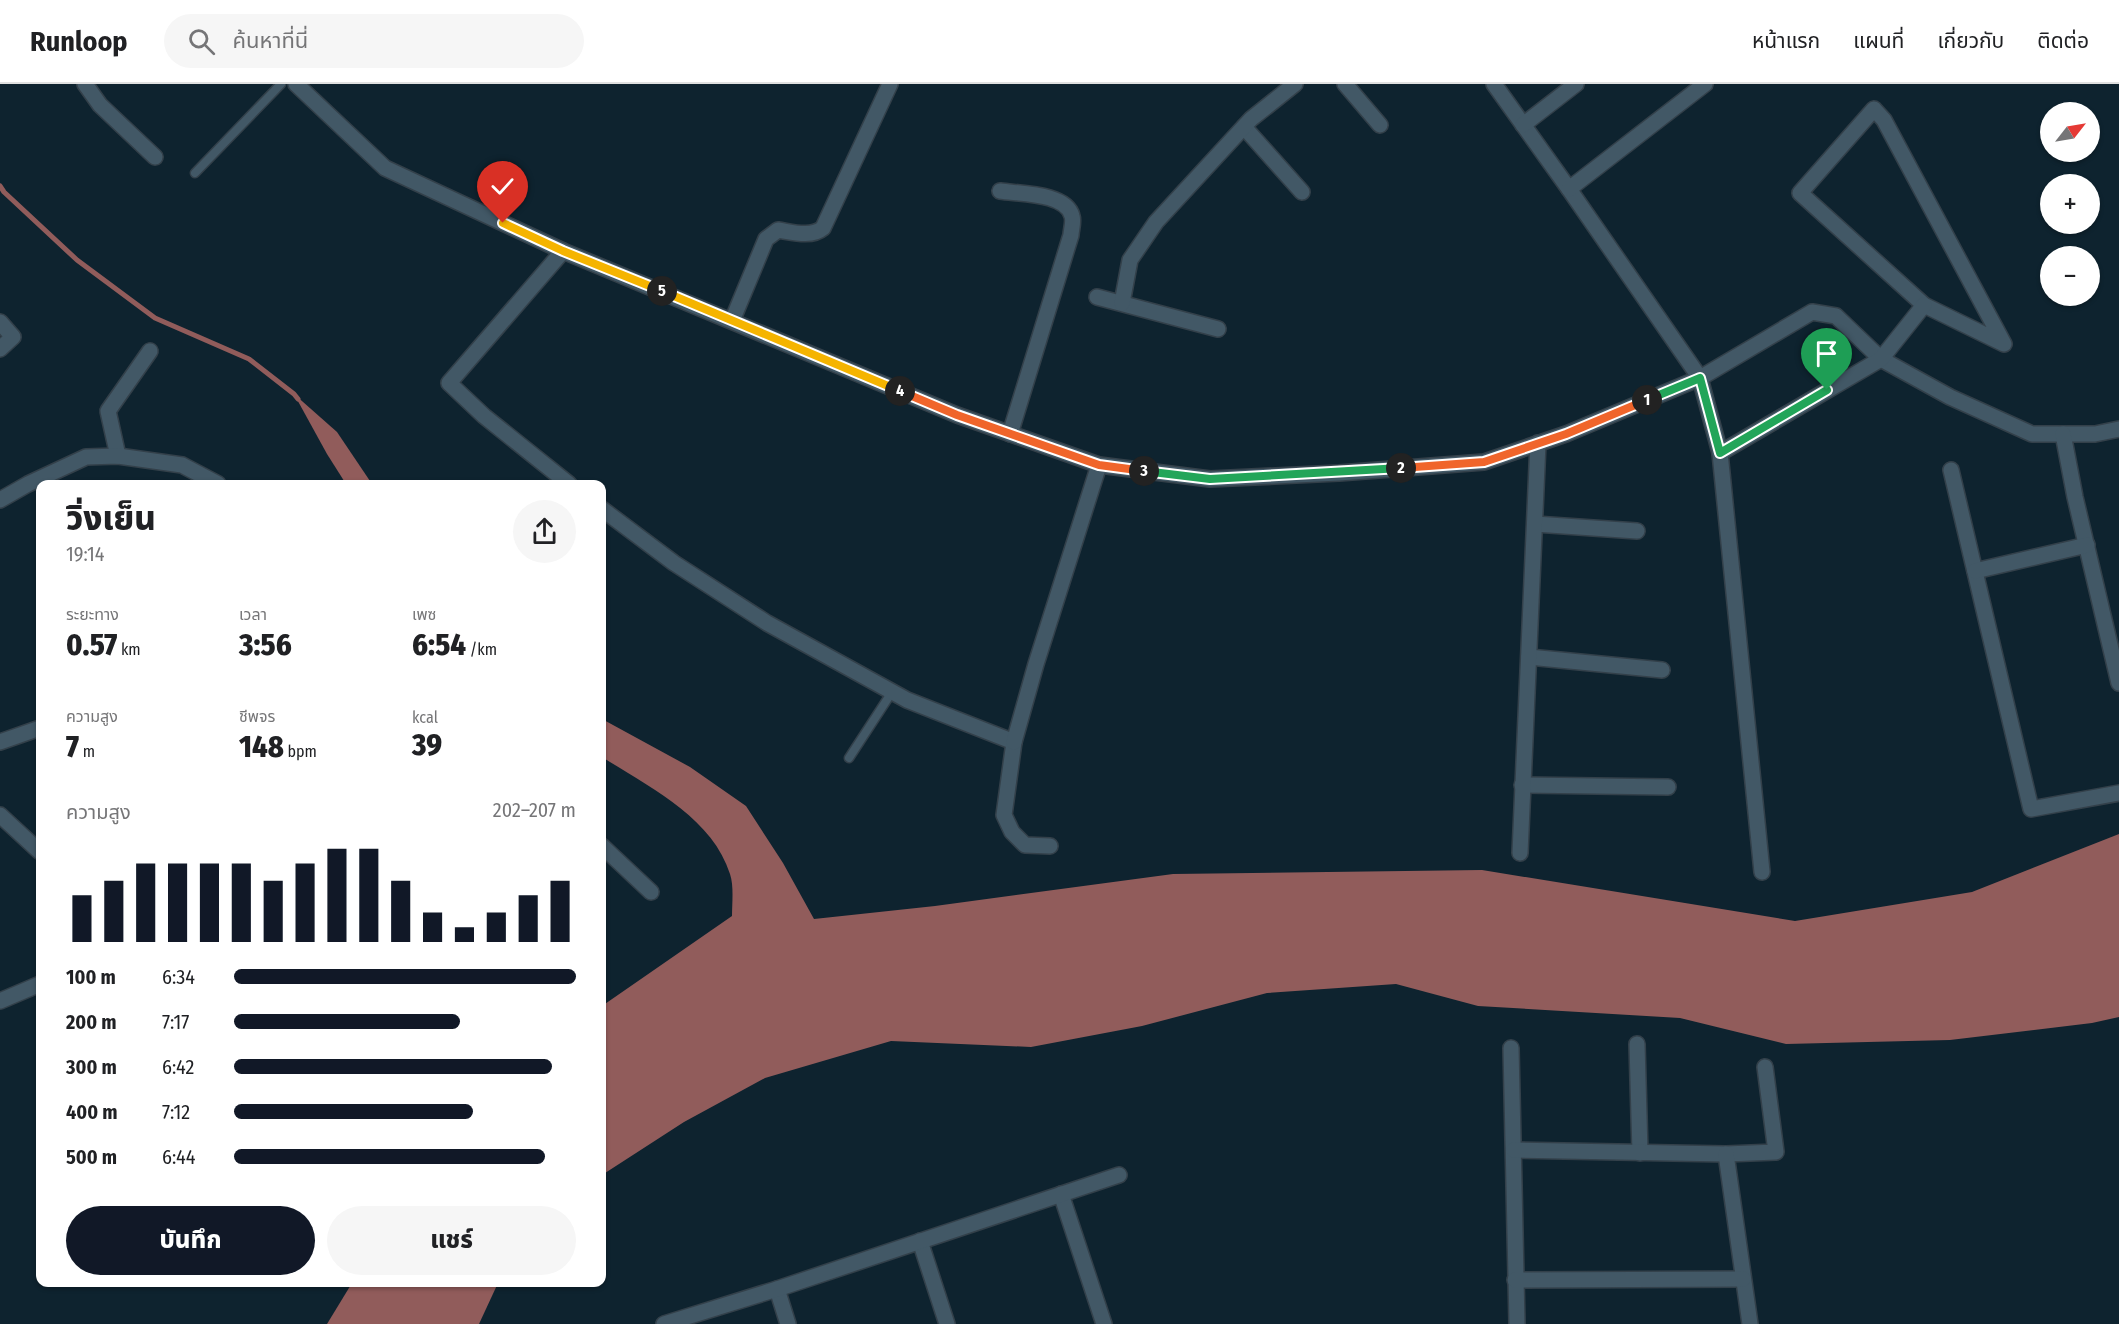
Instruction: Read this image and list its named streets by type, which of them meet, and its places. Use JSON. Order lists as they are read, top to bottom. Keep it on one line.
{"north":"top right","page":{"header":"Runloop","search":"ค้นหาที่นี่","nav":["หน้าแรก","แผนที่","เกี่ยวกับ","ติดต่อ"],"map_buttons":["+","−"],"pins":["5","4","1","2","3"],"heading":["วิ่งเย็น","19:14"],"stats":[["ระยะทาง","0.57 km"],["เวลา","3:56"],["เพซ","6:54 /km"],["ความสูง","7 m"],["ชีพจร","148 bpm"],["kcal","39"]],"chart":["ความสูง","202–207 m"],"list":[{"name":"100 m","note":"6:34"},{"name":"200 m","note":"7:17"},{"name":"300 m","note":"6:42"},{"name":"400 m","note":"7:12"},{"name":"500 m","note":"6:44"}],"buttons":["บันทึก","แชร์"]}}
